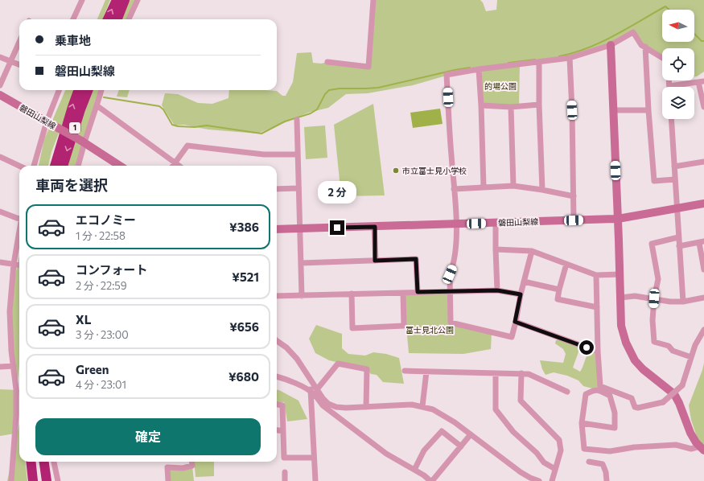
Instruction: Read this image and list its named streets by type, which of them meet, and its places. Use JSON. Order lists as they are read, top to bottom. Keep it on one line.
{"streets":{"highway":["1"],"main road":["磐田山梨線"]},"parks":["的場公園","富士見北公園"],"places":["市立富士見小学校"],"north":"left","page":{"banner":["乗車地","磐田山梨線"],"heading":"車両を選択","bubble":"2 分","list":[{"name":"エコノミー","note":"1 分 · 22:58","value":"¥386"},{"name":"コンフォート","note":"2 分 · 22:59","value":"¥521"},{"name":"XL","note":"3 分 · 23:00","value":"¥656"},{"name":"Green","note":"4 分 · 23:01","value":"¥680"}],"buttons":"確定"}}
